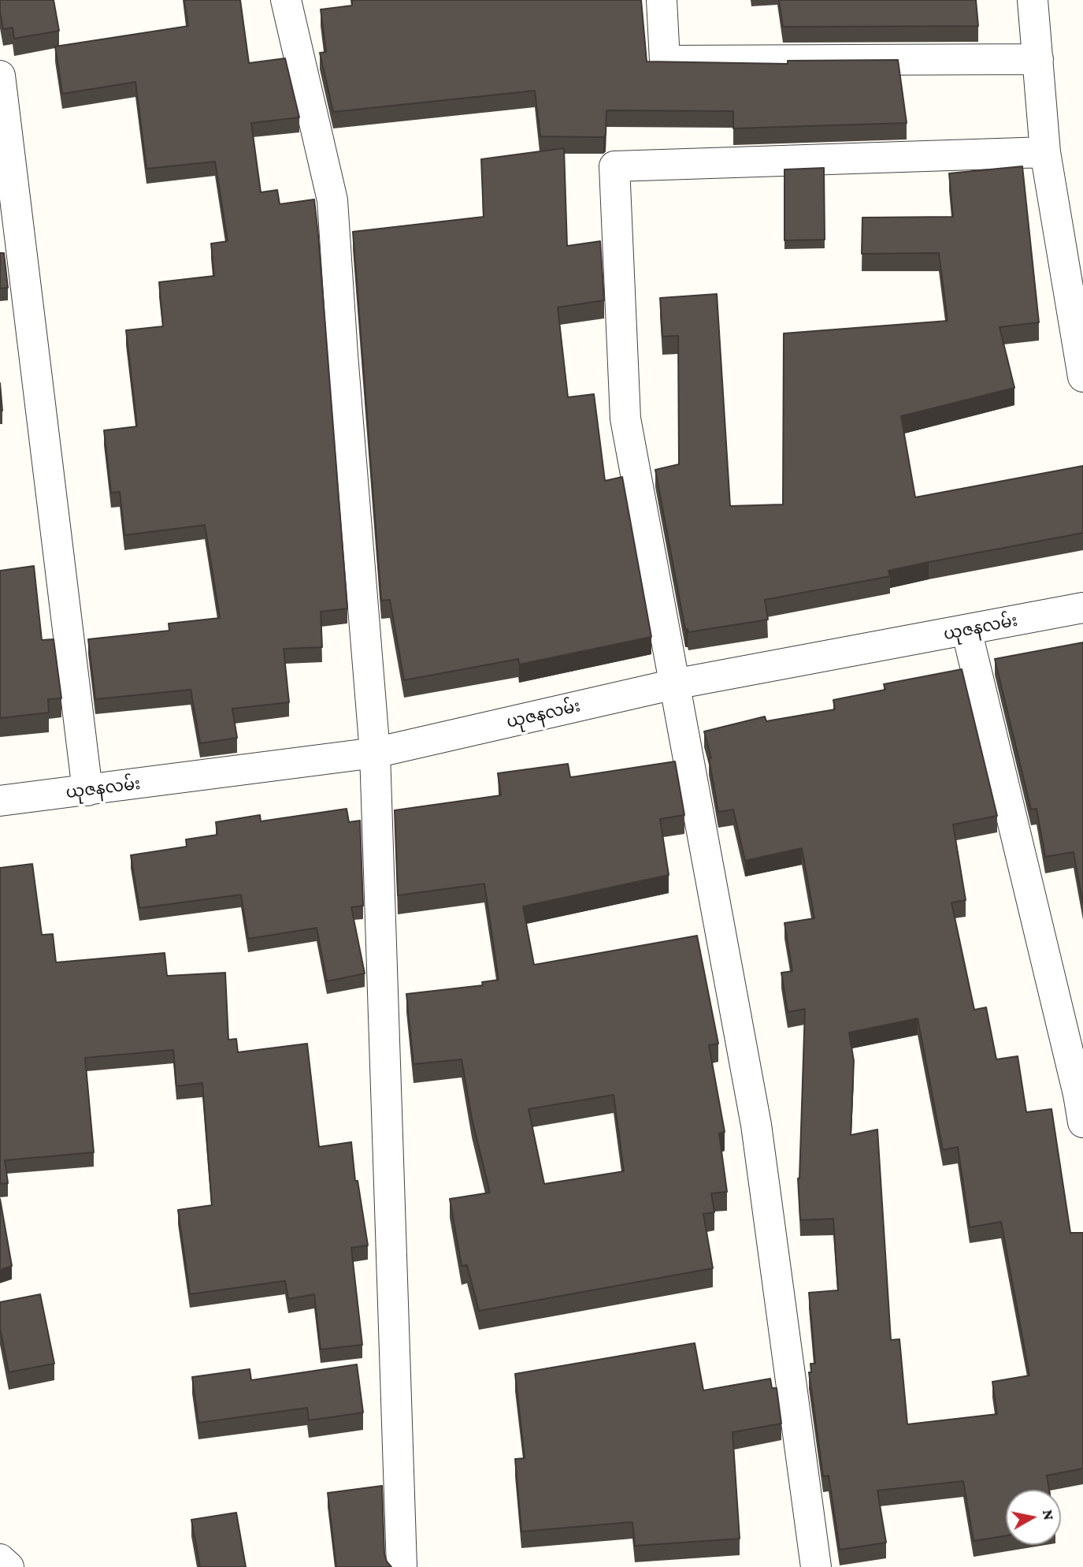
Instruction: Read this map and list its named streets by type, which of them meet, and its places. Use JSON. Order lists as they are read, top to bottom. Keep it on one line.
{"streets":{"street":["ယုဇနလမ်း"]},"north":"right"}
